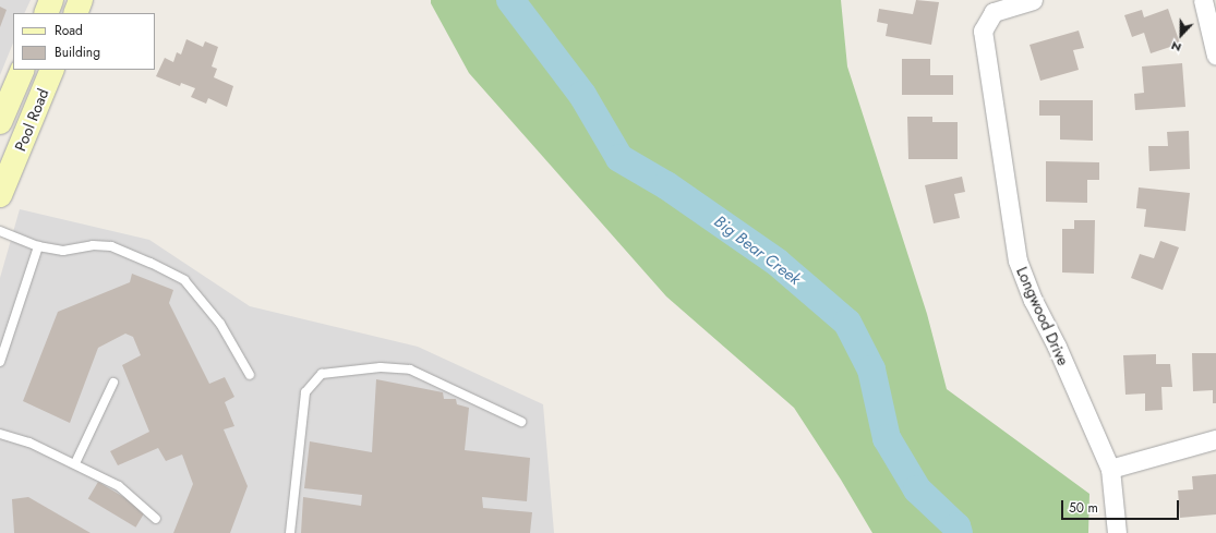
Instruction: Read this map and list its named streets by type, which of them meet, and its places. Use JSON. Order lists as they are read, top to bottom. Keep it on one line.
{"streets":{"main road":["Pool Road"],"street":["Longwood Drive"]},"water":["Big Bear Creek"],"legend":["Road","Building"],"scale_bar":"50 m","north":"bottom"}
